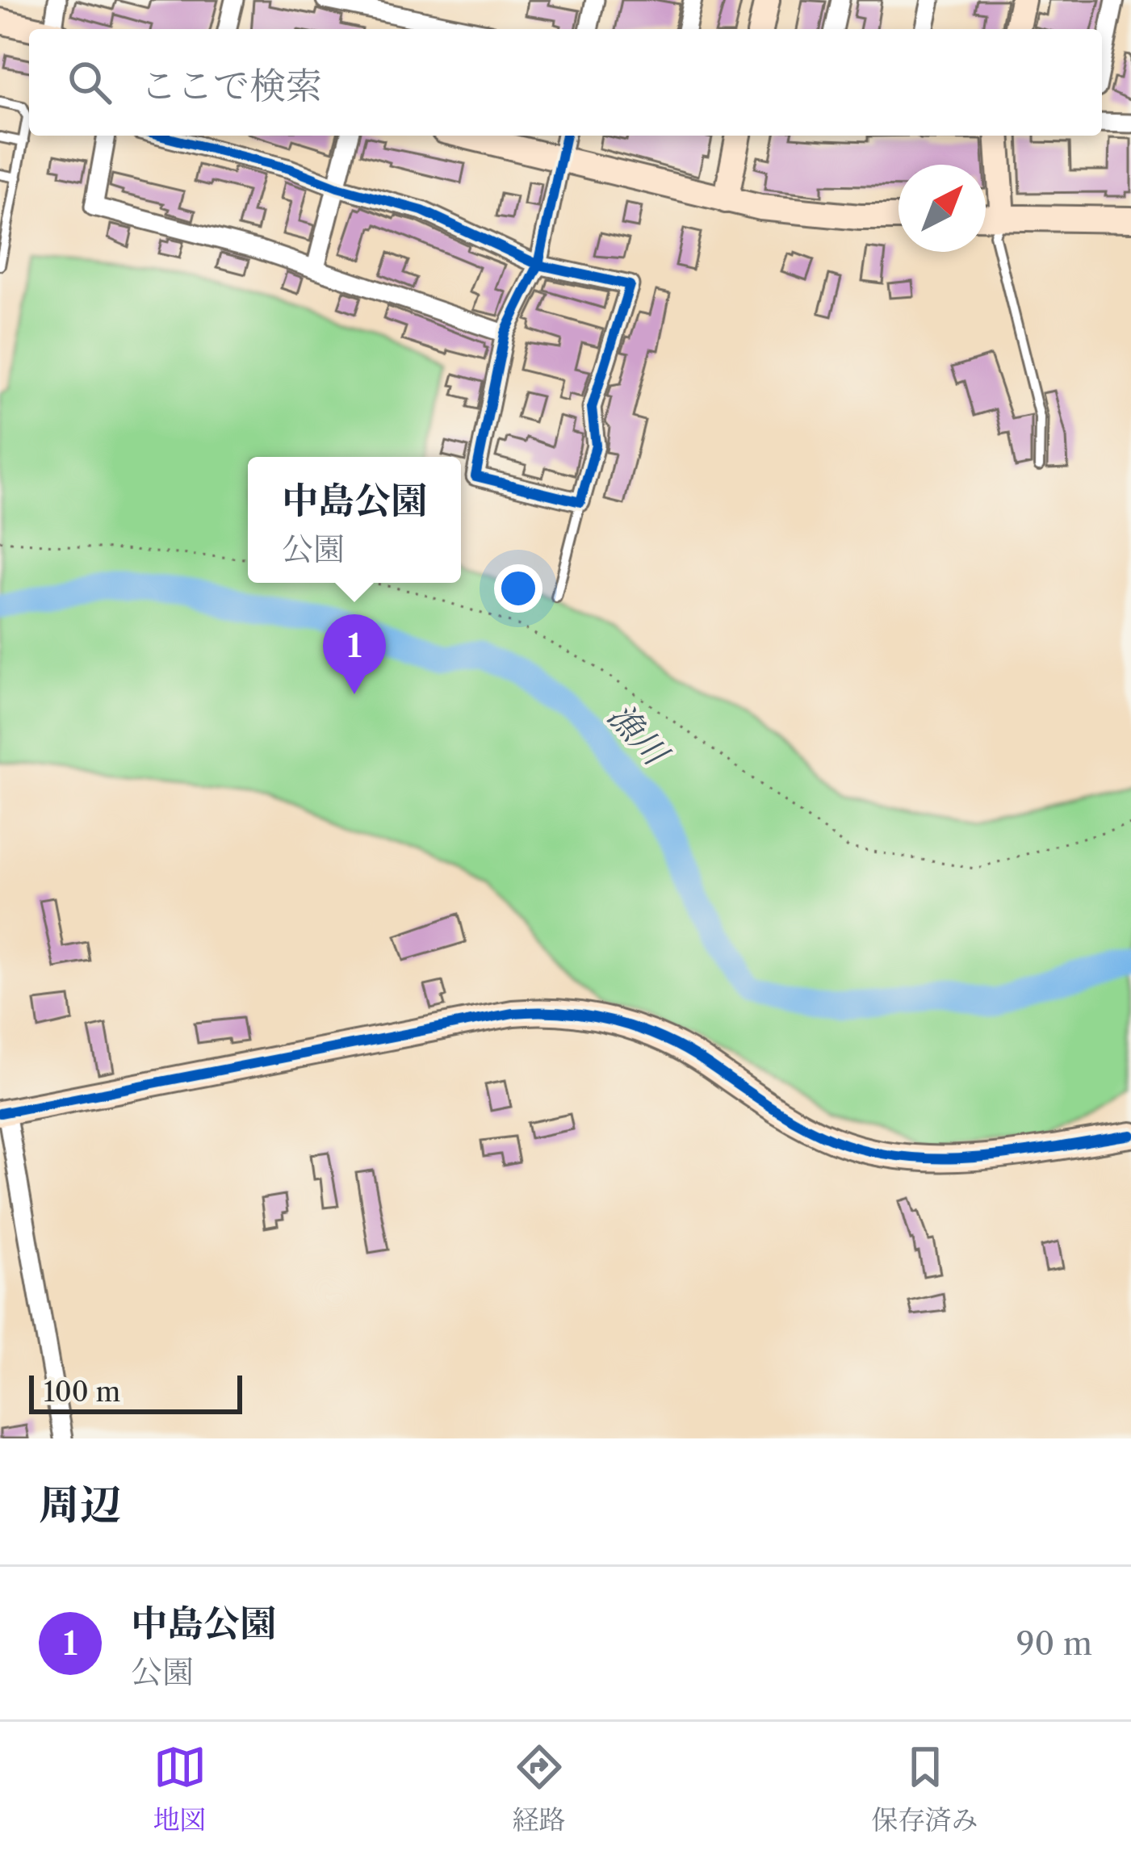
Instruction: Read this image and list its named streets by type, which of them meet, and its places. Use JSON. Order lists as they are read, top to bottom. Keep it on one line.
{"water":["漁川"],"scale_bar":"100 m","north":"top right","page":{"search":"ここで検索","popup":["中島公園","公園"],"pins":"1","scale":"100 m","heading":"周辺","list":[{"mark":"1","name":"中島公園","note":"公園","value":"90 m"}],"nav":["地図","経路","保存済み"]}}
